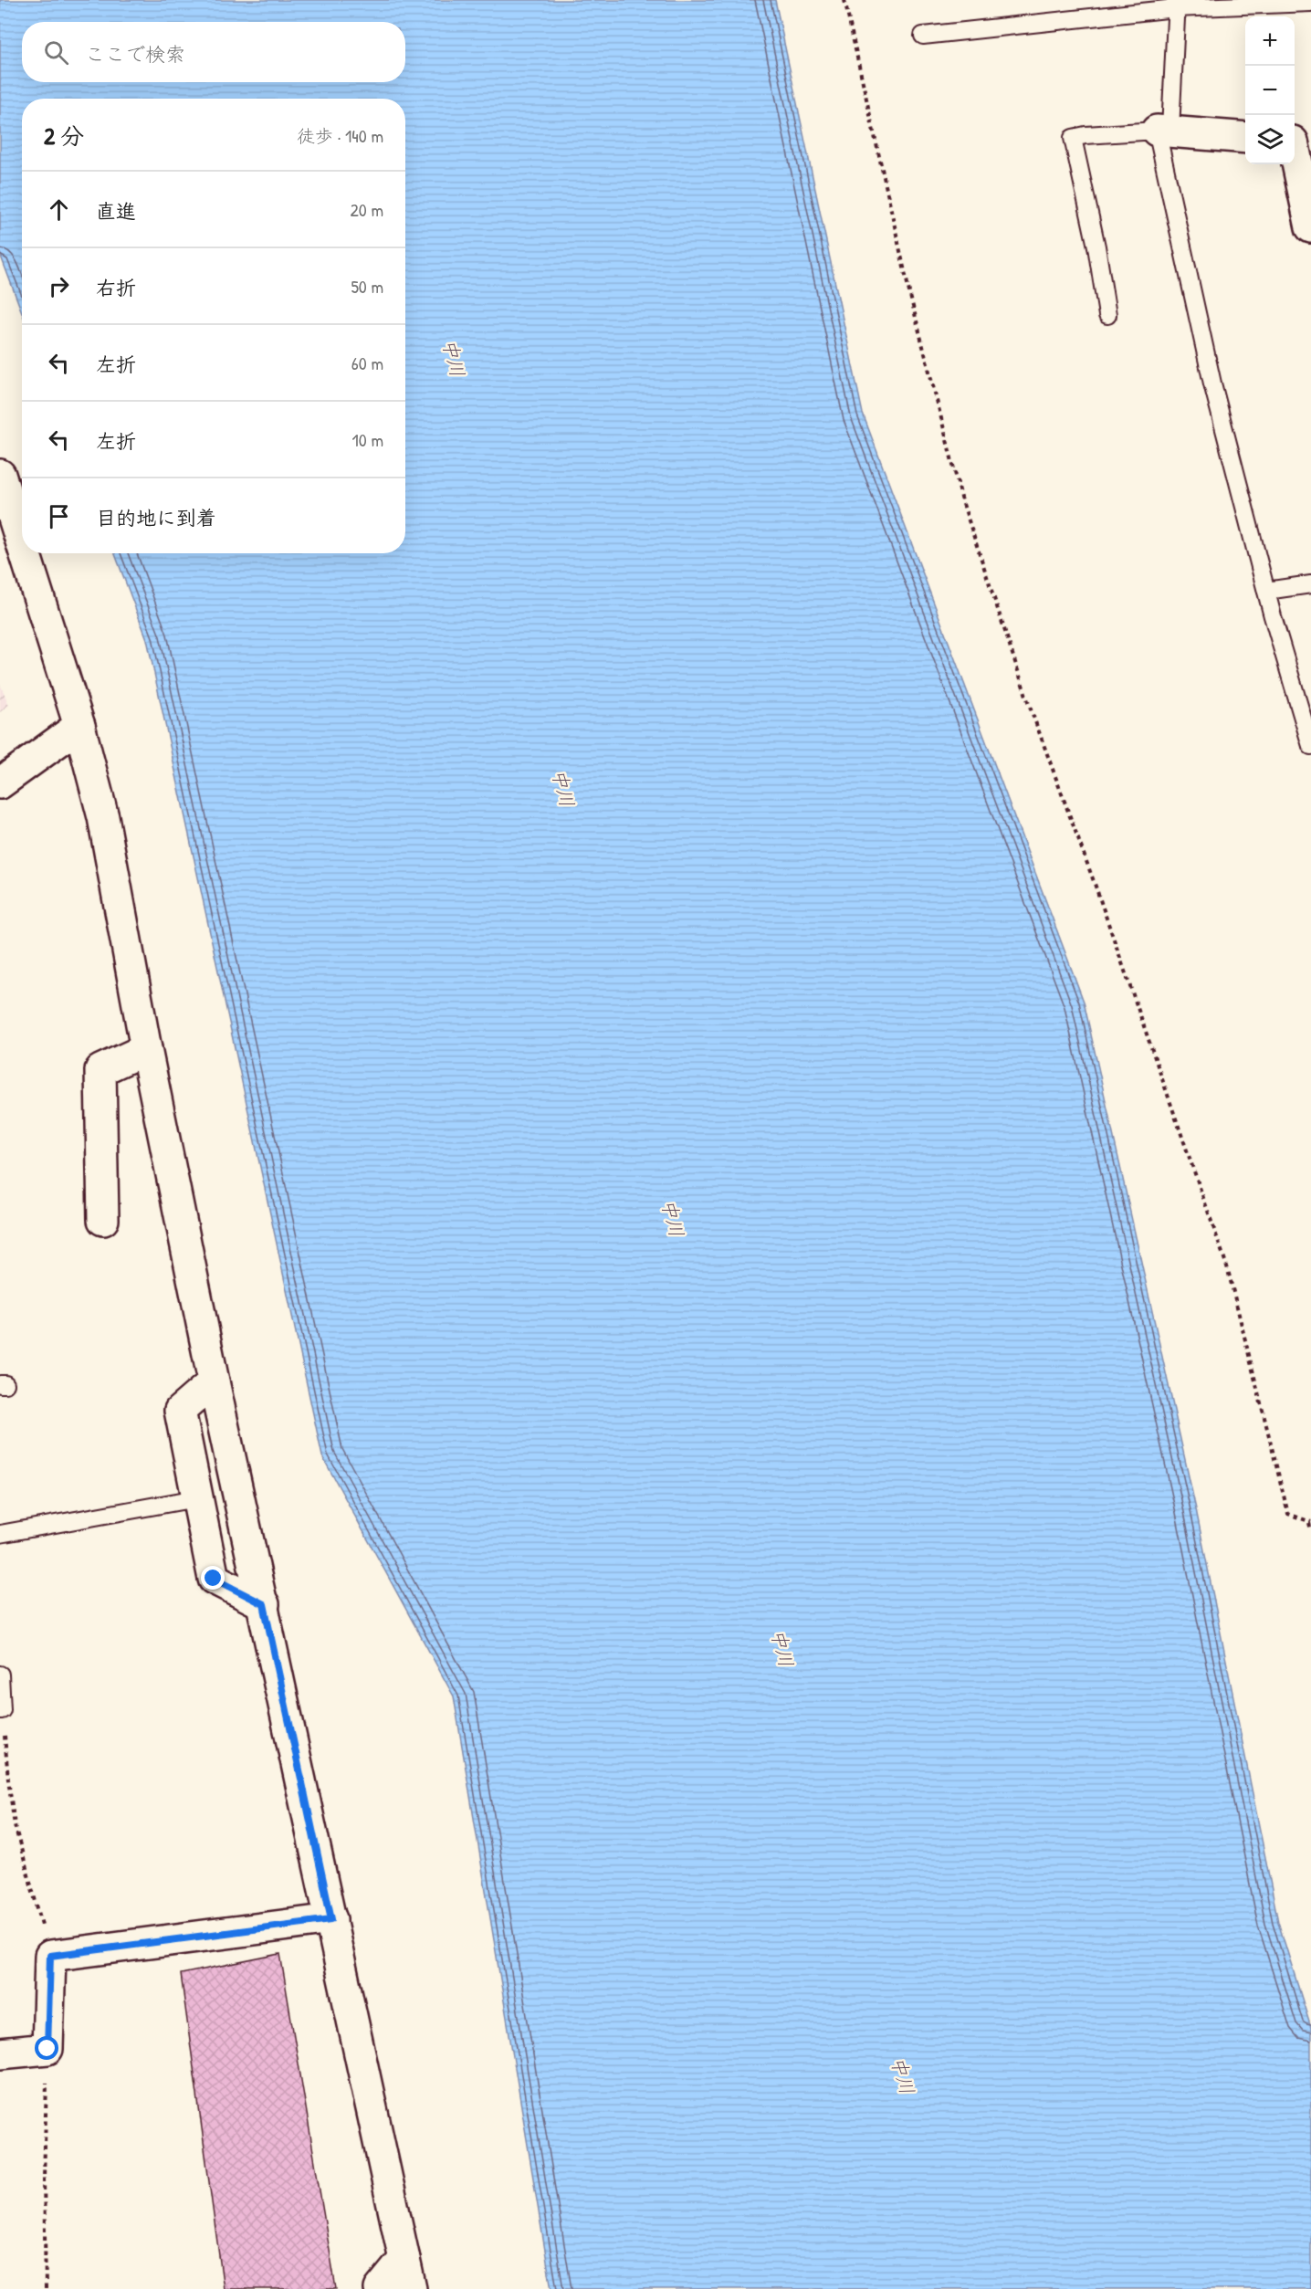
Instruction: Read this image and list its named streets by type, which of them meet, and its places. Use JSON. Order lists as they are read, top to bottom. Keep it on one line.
{"water":["中川"],"page":{"map_buttons":["+","−"],"search":"ここで検索","heading":["2 分","徒歩 · 140 m"],"list":[["直進","20 m"],["右折","50 m"],["左折","60 m"],["左折","10 m"],"目的地に到着"]}}
